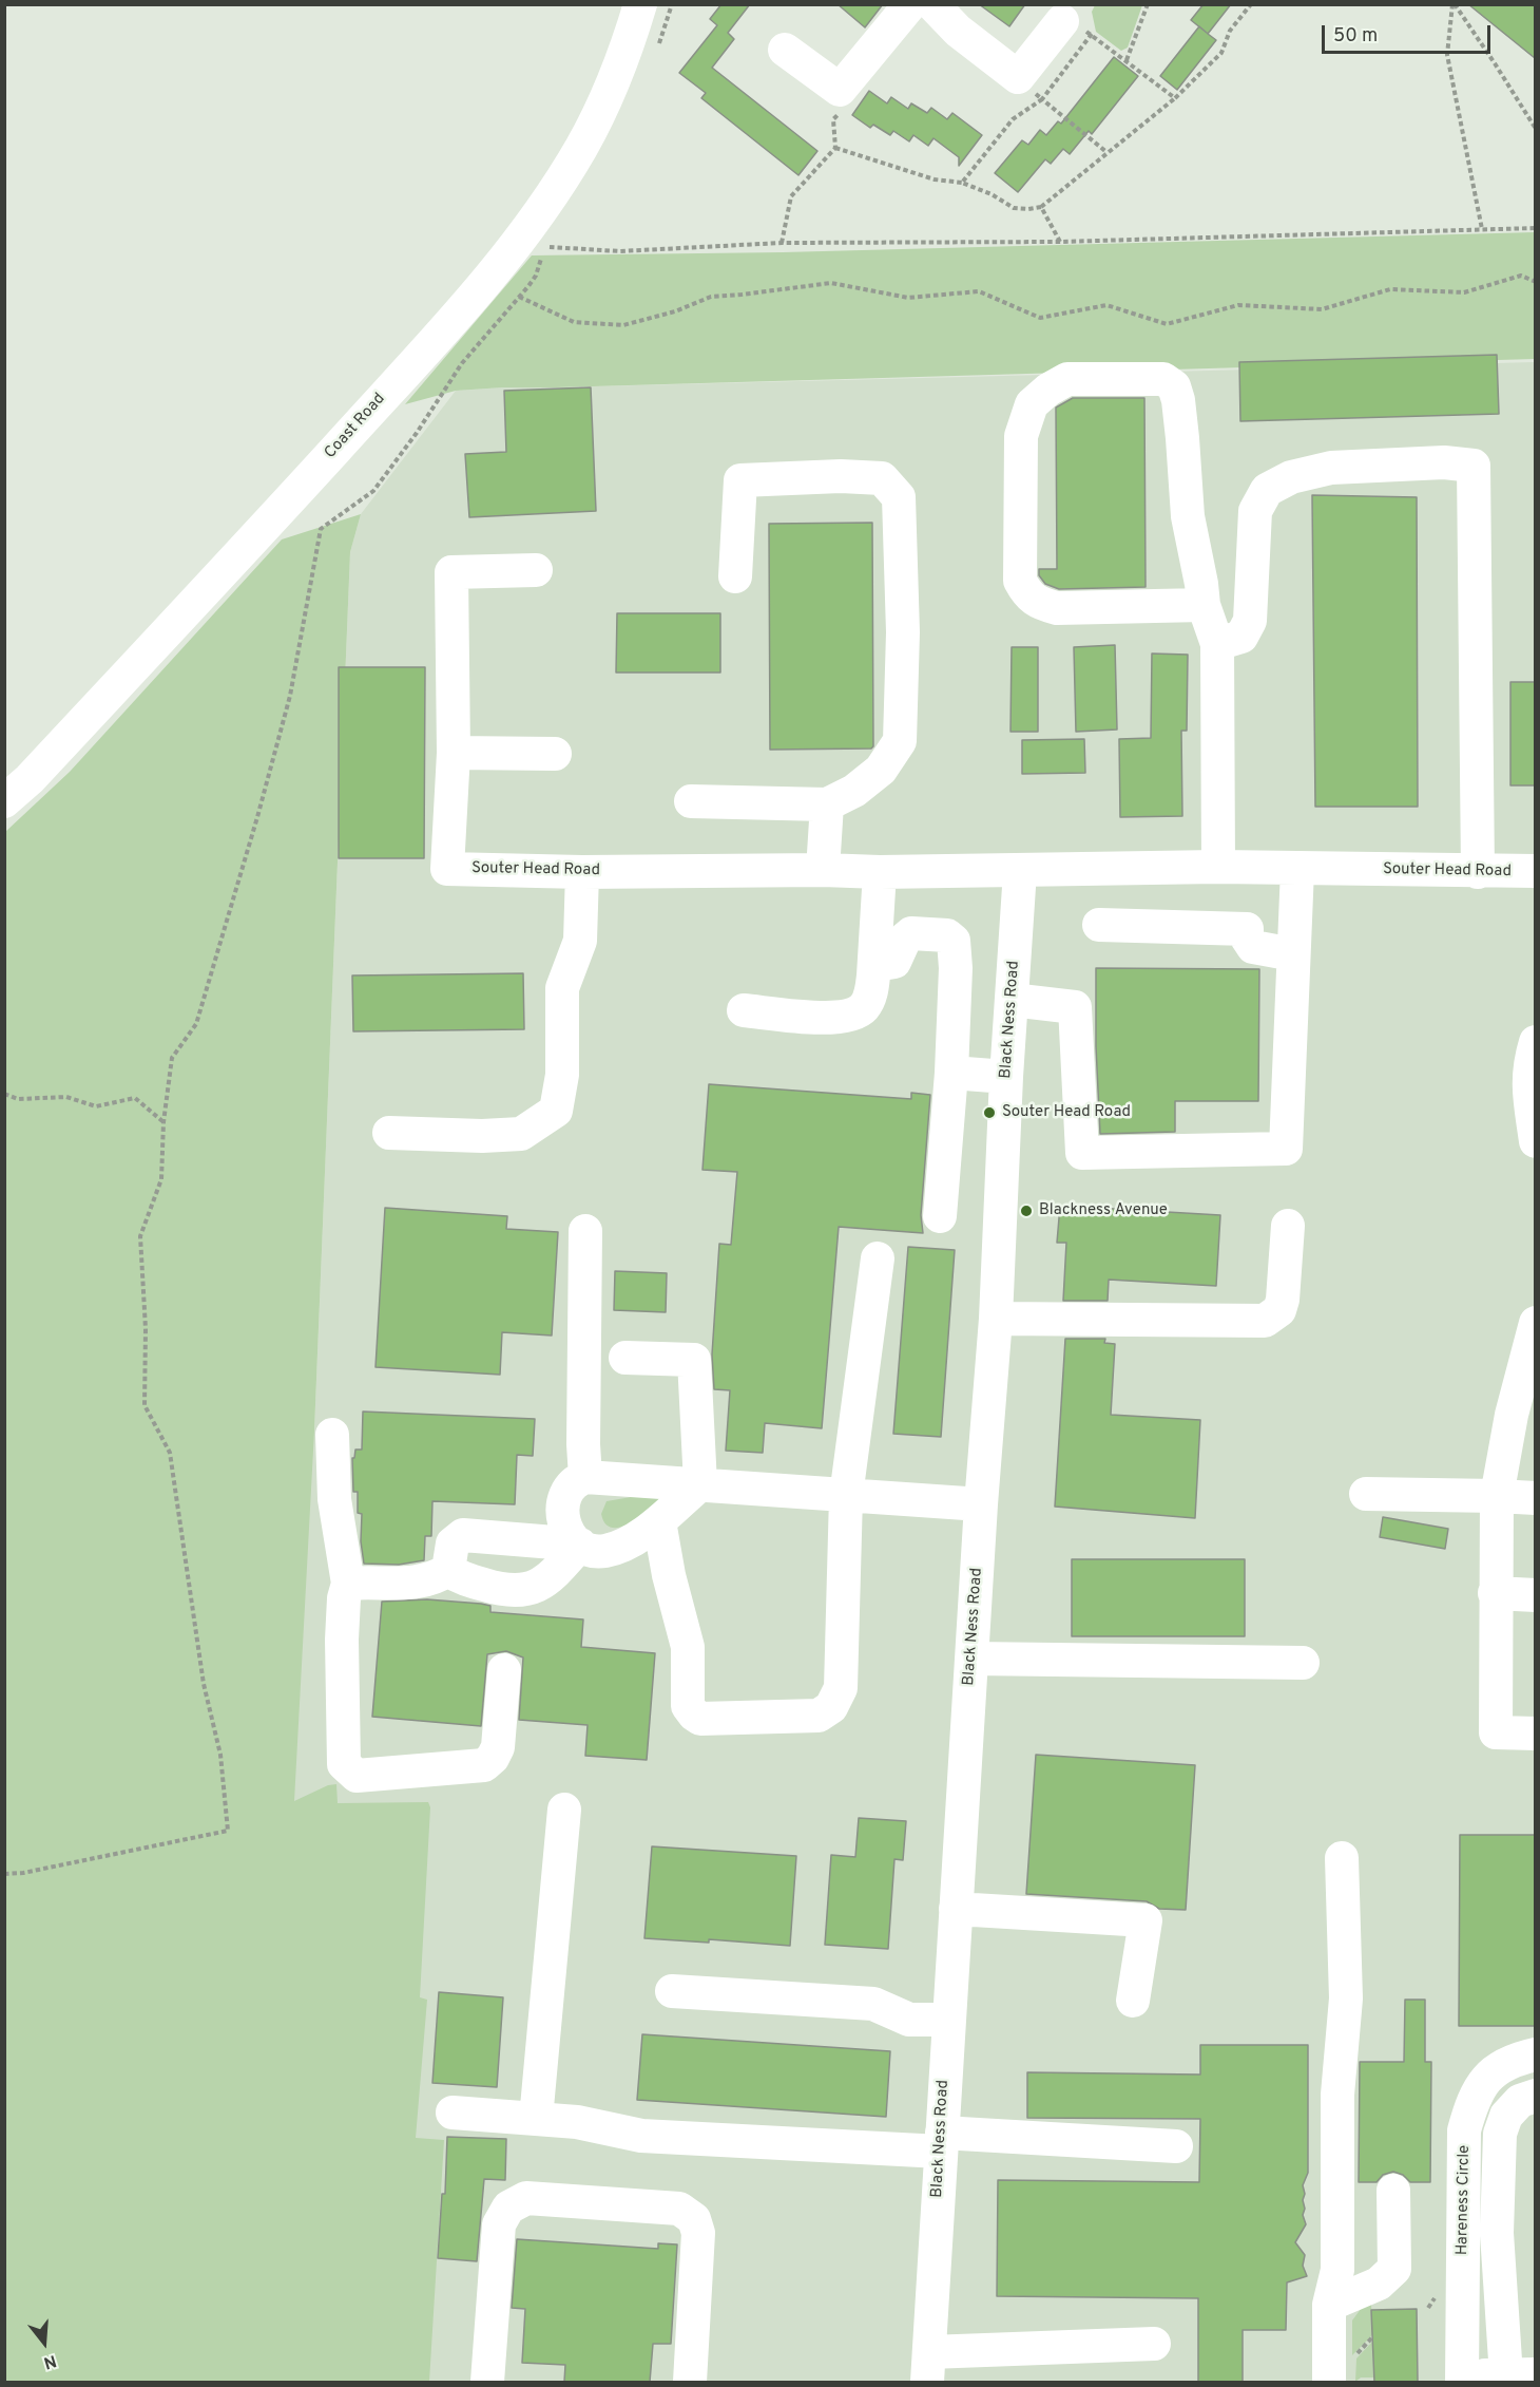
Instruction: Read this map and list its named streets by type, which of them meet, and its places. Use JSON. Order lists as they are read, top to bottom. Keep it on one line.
{"streets":{"street":["Coast Road","Souter Head Road","Black Ness Road","Hareness Circle"]},"crossings":[["Souter Head Road","Black Ness Road"]],"places":["Souter Head Road","Blackness Avenue"],"scale_bar":"50 m","north":"bottom"}
